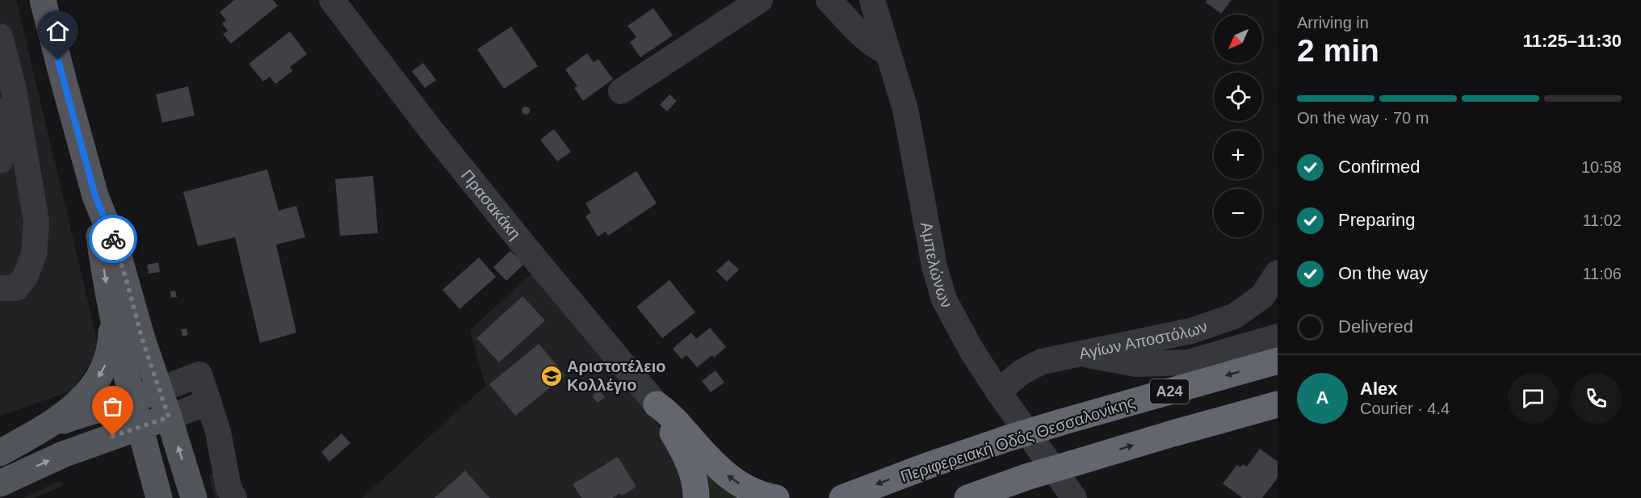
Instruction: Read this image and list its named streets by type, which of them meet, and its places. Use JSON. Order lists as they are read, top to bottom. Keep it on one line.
{"streets":{"highway":["Α24","Περιφερειακή Οδός Θεσσαλονίκης"],"street":["Πρασακάκη","Αμπελώνων","Αγίων Αποστόλων"]},"crossings":[["Αμπελώνων","Αγίων Αποστόλων"]],"places":{"school or university":["Αριστοτέλειο Κολλέγιο"]},"north":"bottom left","page":{"heading":["2 min","Arriving in","11:25–11:30"],"panel":["Alex","Courier · 4.4"],"map_buttons":["+","−"],"bar":"On the way · 70 m","list":[["Confirmed","10:58"],["Preparing","11:02"],["On the way","11:06"],"Delivered"],"round":"A"}}
